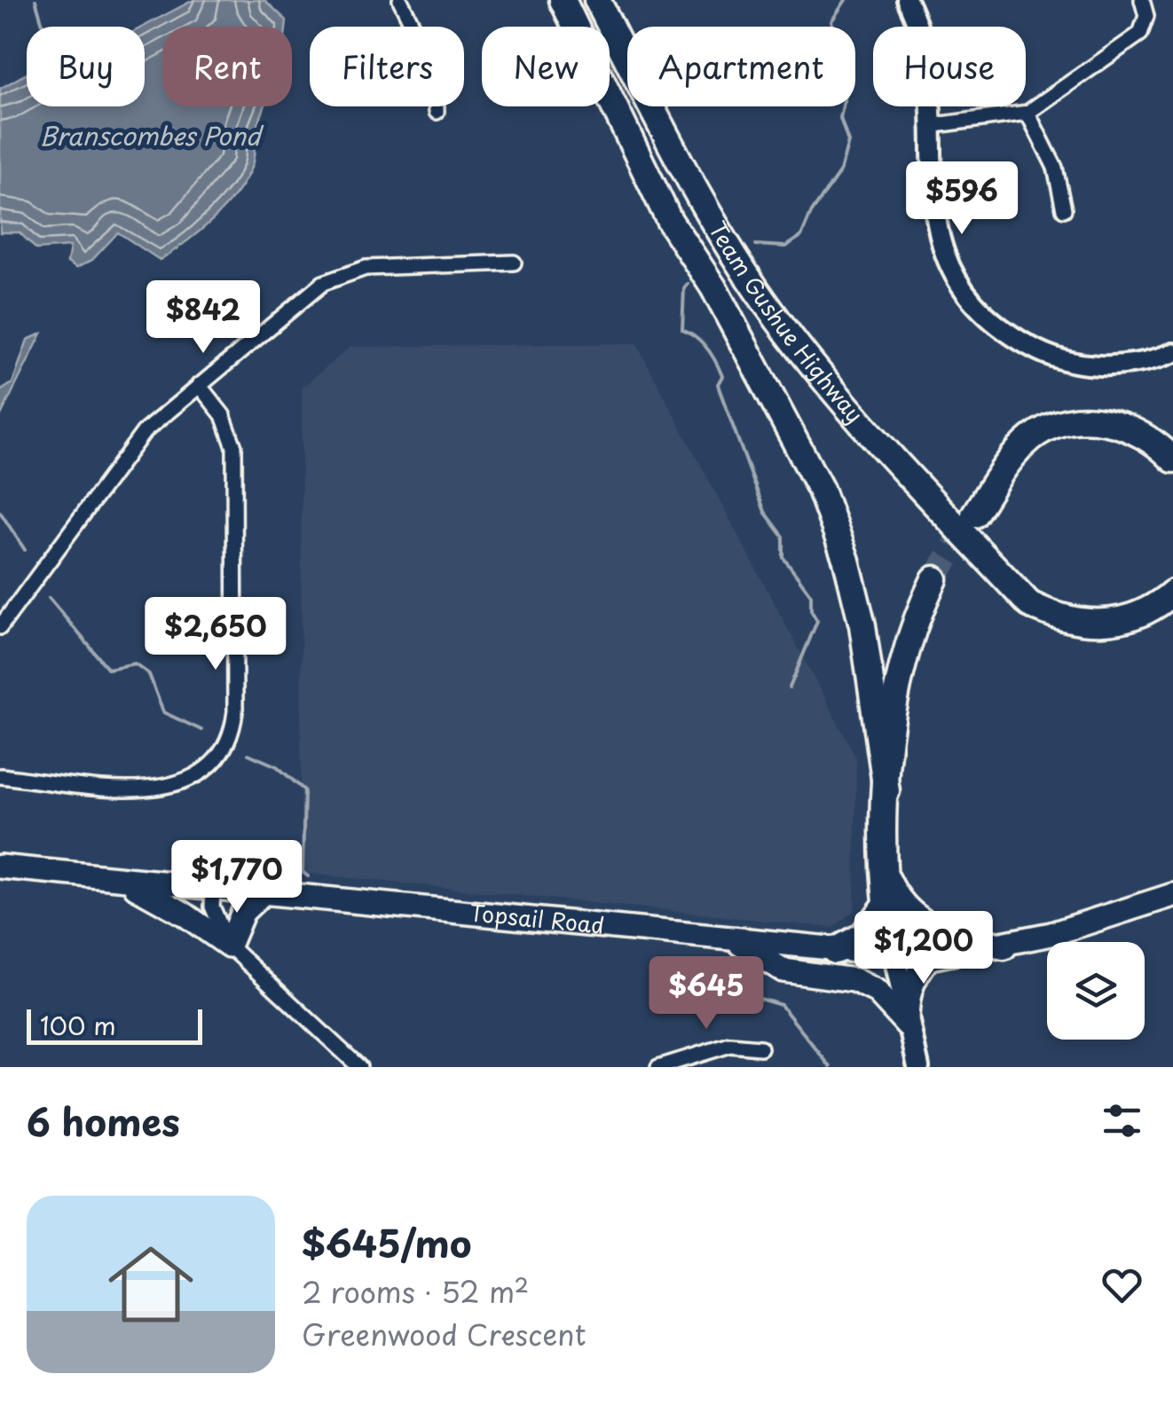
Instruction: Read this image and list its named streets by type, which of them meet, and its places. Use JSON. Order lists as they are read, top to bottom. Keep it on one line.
{"streets":{"highway":["Team Gushue Highway"],"main road":["Topsail Road"]},"water":["Branscombes Pond"],"scale_bar":"100 m","page":{"chip":["Buy","Rent","Filters","New","Apartment","House"],"price":["$596","$842","$2,650","$1,770","$1,200","$645"],"scale":"100 m","heading":"6 homes","list":[{"name":"$645/mo","note":"2 rooms · 52 m² · Greenwood Crescent"}]}}
